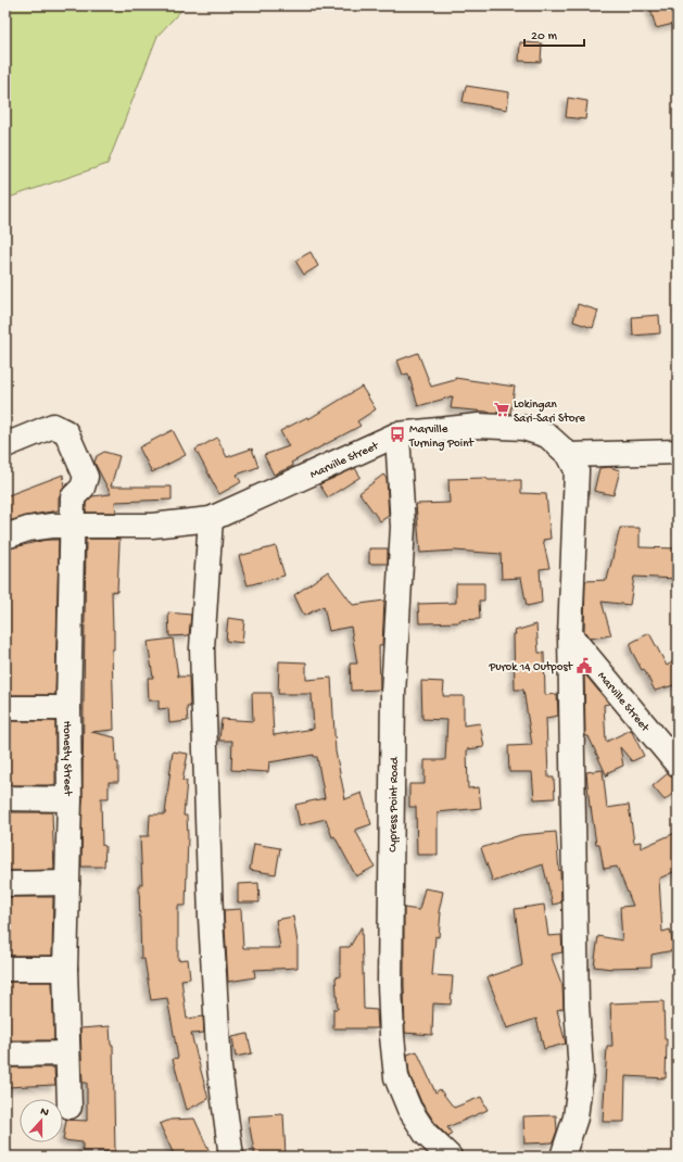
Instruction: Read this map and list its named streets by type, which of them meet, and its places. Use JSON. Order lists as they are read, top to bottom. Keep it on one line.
{"streets":{"street":["Marville Street","Honesty Street","Cypress Point Road"]},"crossings":[["Marville Street","Honesty Street"],["Marville Street","Cypress Point Road"]],"places":{"supermarket":["Lokingan Sari-Sari Store"],"bus stop":["Marville Turning Point"],"public building":["Purok 14 Outpost"]},"scale_bar":"20 m","north":"top"}
